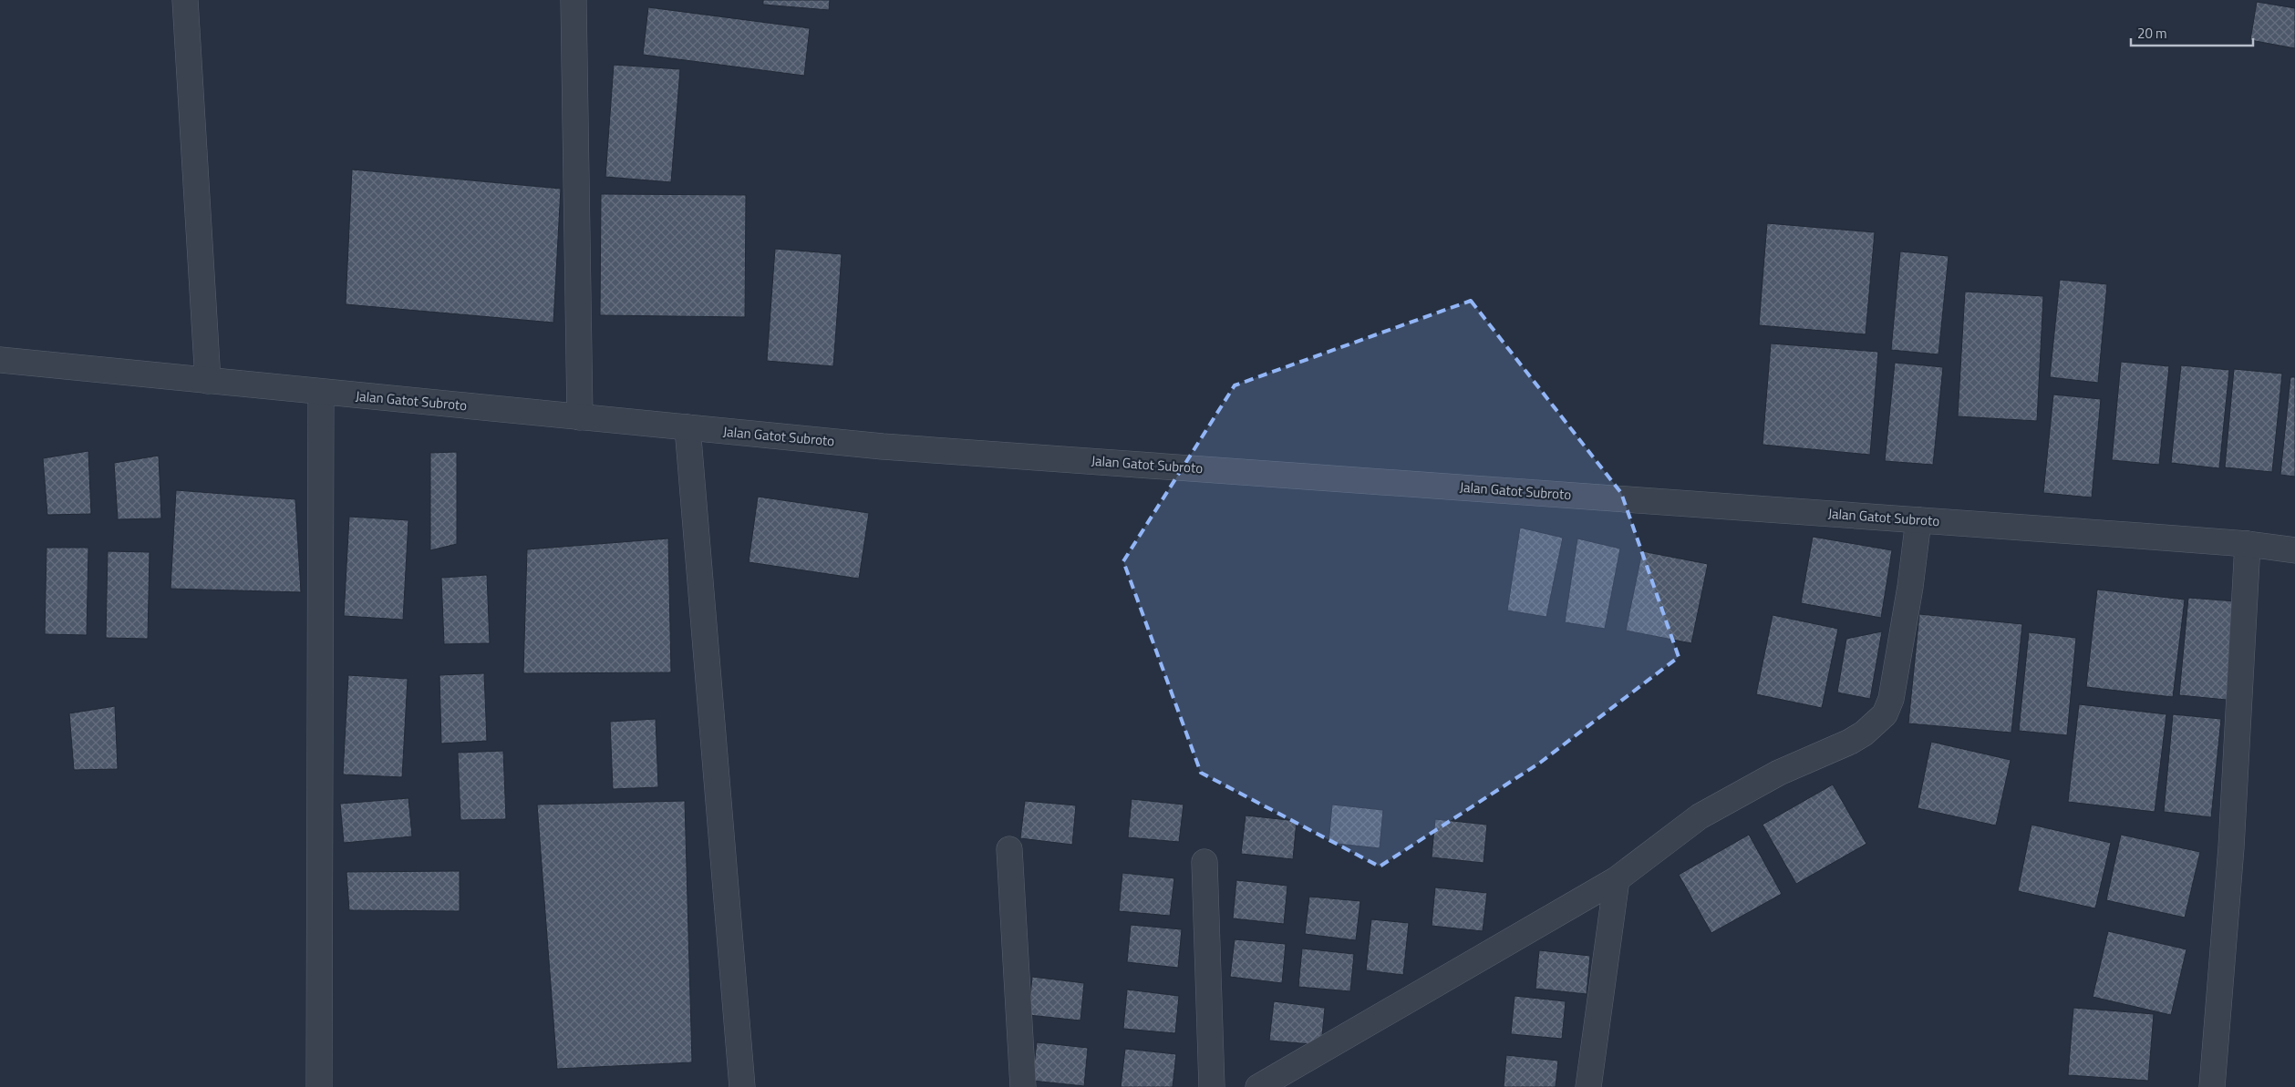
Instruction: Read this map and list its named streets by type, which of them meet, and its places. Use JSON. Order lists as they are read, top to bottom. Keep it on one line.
{"streets":{"street":["Jalan Gatot Subroto"]},"scale_bar":"20 m"}
